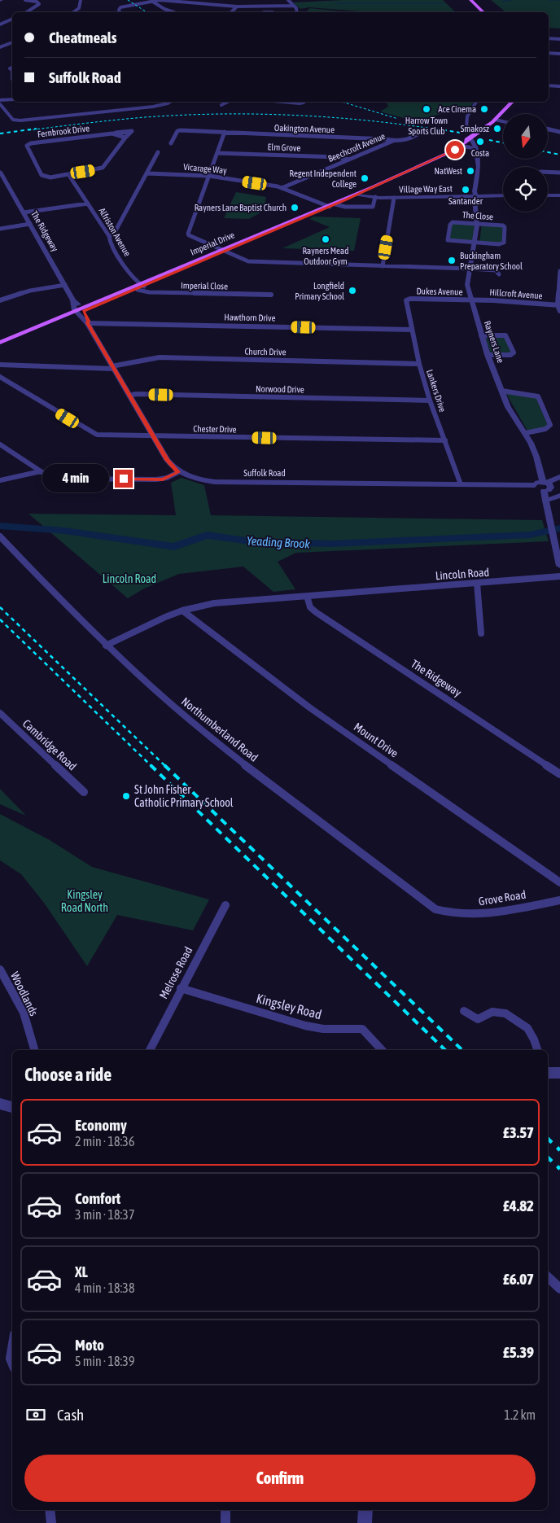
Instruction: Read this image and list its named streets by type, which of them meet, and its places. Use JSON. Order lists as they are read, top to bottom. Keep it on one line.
{"streets":{"main road":["Imperial Drive"],"street":["Oakington Avenue","Fernbrook Drive","Elm Grove","Beechcroft Avenue","Vicarage Way","Village Way East","The Close","The Ridgeway","Alfriston Avenue","Imperial Close","Dukes Avenue","Hillcroft Avenue","Hawthorn Drive","Rayners Lane","Church Drive","Norwood Drive","Lankers Drive","Chester Drive","Suffolk Road","Lincoln Road","Northumberland Road","Mount Drive","Cambridge Road","Grove Road","Melrose Road","Woodlands","Kingsley Road"]},"crossings":[["Oakington Avenue","Beechcroft Avenue"],["Fernbrook Drive","Alfriston Avenue"],["Elm Grove","Beechcroft Avenue"],["Beechcroft Avenue","Vicarage Way"],["Vicarage Way","Village Way East"],["Vicarage Way","Imperial Drive"],["Village Way East","Imperial Drive"],["Village Way East","Rayners Lane"],["The Close","Rayners Lane"],["The Ridgeway","Alfriston Avenue"],["The Ridgeway","Imperial Drive"],["The Ridgeway","Lincoln Road"],["Alfriston Avenue","Imperial Drive"],["Alfriston Avenue","Imperial Close"],["Imperial Drive","Imperial Close"],["Dukes Avenue","Hillcroft Avenue"],["Dukes Avenue","Rayners Lane"],["Dukes Avenue","Lankers Drive"],["Hillcroft Avenue","Rayners Lane"],["Hawthorn Drive","Lankers Drive"],["Rayners Lane","Suffolk Road"],["Church Drive","Lankers Drive"],["Norwood Drive","Lankers Drive"],["Lankers Drive","Chester Drive"],["Lankers Drive","Suffolk Road"],["Lincoln Road","Northumberland Road"],["Lincoln Road","Mount Drive"],["Northumberland Road","Grove Road"],["Melrose Road","Kingsley Road"]],"water":["Yeading Brook"],"parks":["Lincoln Road","Kingsley Road North"],"places":["Harrow Town Sports Club","Ace Cinema","Smakosz","Costa","NatWest","Regent Independent College","Santander","Rayners Lane Baptist Church","Rayners Mead Outdoor Gym","Buckingham Preparatory School","Longfield Primary School","St John Fisher Catholic Primary School"],"north":"bottom","page":{"banner":["Cheatmeals","Suffolk Road"],"bubble":"4 min","heading":"Choose a ride","list":[{"name":"Economy","note":"2 min · 18:36","value":"£3.57"},{"name":"Comfort","note":"3 min · 18:37","value":"£4.82"},{"name":"XL","note":"4 min · 18:38","value":"£6.07"},{"name":"Moto","note":"5 min · 18:39","value":"£5.39"}],"pay":["Cash","1.2 km"],"buttons":"Confirm"}}
